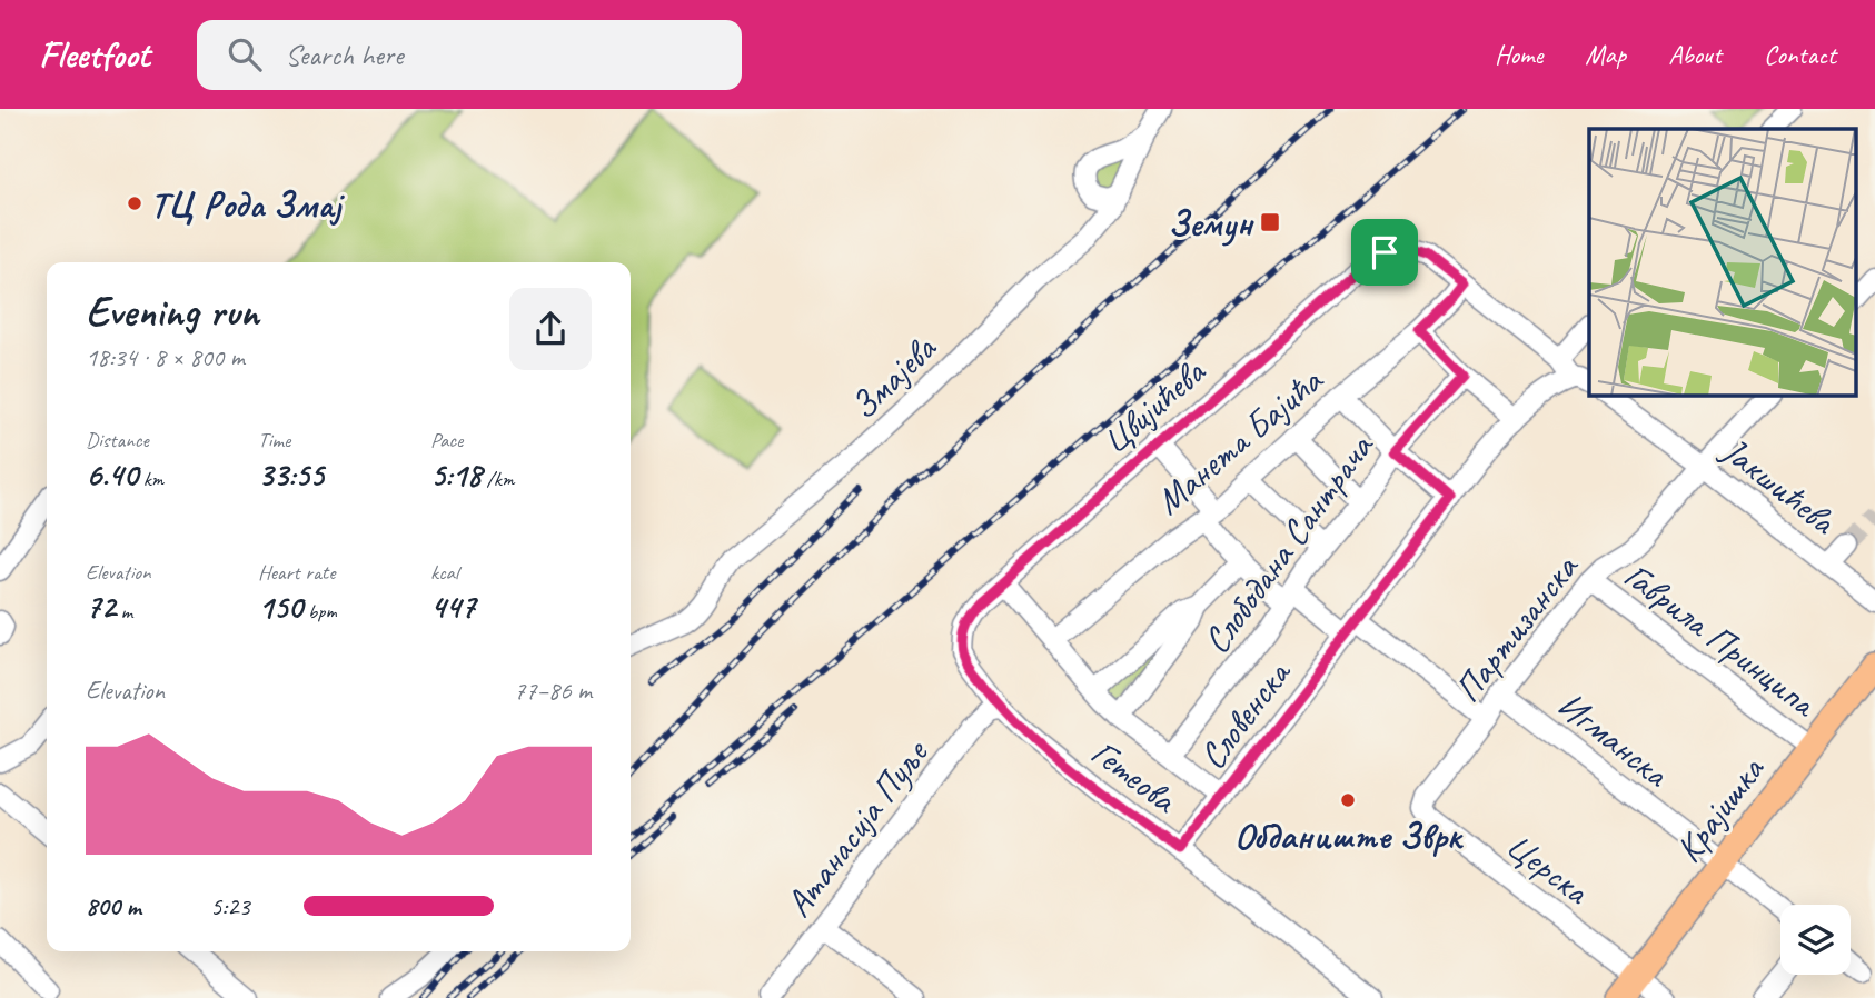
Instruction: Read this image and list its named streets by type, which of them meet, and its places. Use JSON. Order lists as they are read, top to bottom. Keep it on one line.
{"streets":{"main road":["Крајишка"],"street":["Змајева","Цвијићева","Манета Бајића","Јакшићева","Слободана Сантрача","Партизанска","Гаврила Принципа","Словенска","Игманска","Гетеова","Атанасија Пуље","Церска"]},"crossings":[["Цвијићева","Манета Бајића"],["Цвијићева","Гетеова"],["Јакшићева","Партизанска"],["Партизанска","Гаврила Принципа"],["Партизанска","Игманска"],["Партизанска","Церска"],["Гаврила Принципа","Крајишка"],["Словенска","Гетеова"],["Игманска","Крајишка"],["Гетеова","Атанасија Пуље"],["Крајишка","Церска"]],"places":{"other":["ТЦ Рода Змај","Обданиште Зврк"],"transit":["Земун"]},"page":{"header":"Fleetfoot","search":"Search here","nav":["Home","Map","About","Contact"],"heading":["Evening run","18:34 · 8 × 800 m"],"stats":[["Distance","6.40 km"],["Time","33:55"],["Pace","5:18 /km"],["Elevation","72 m"],["Heart rate","150 bpm"],["kcal","447"]],"chart":["Elevation","77–86 m"],"list":[{"name":"800 m","note":"5:23"}]}}
